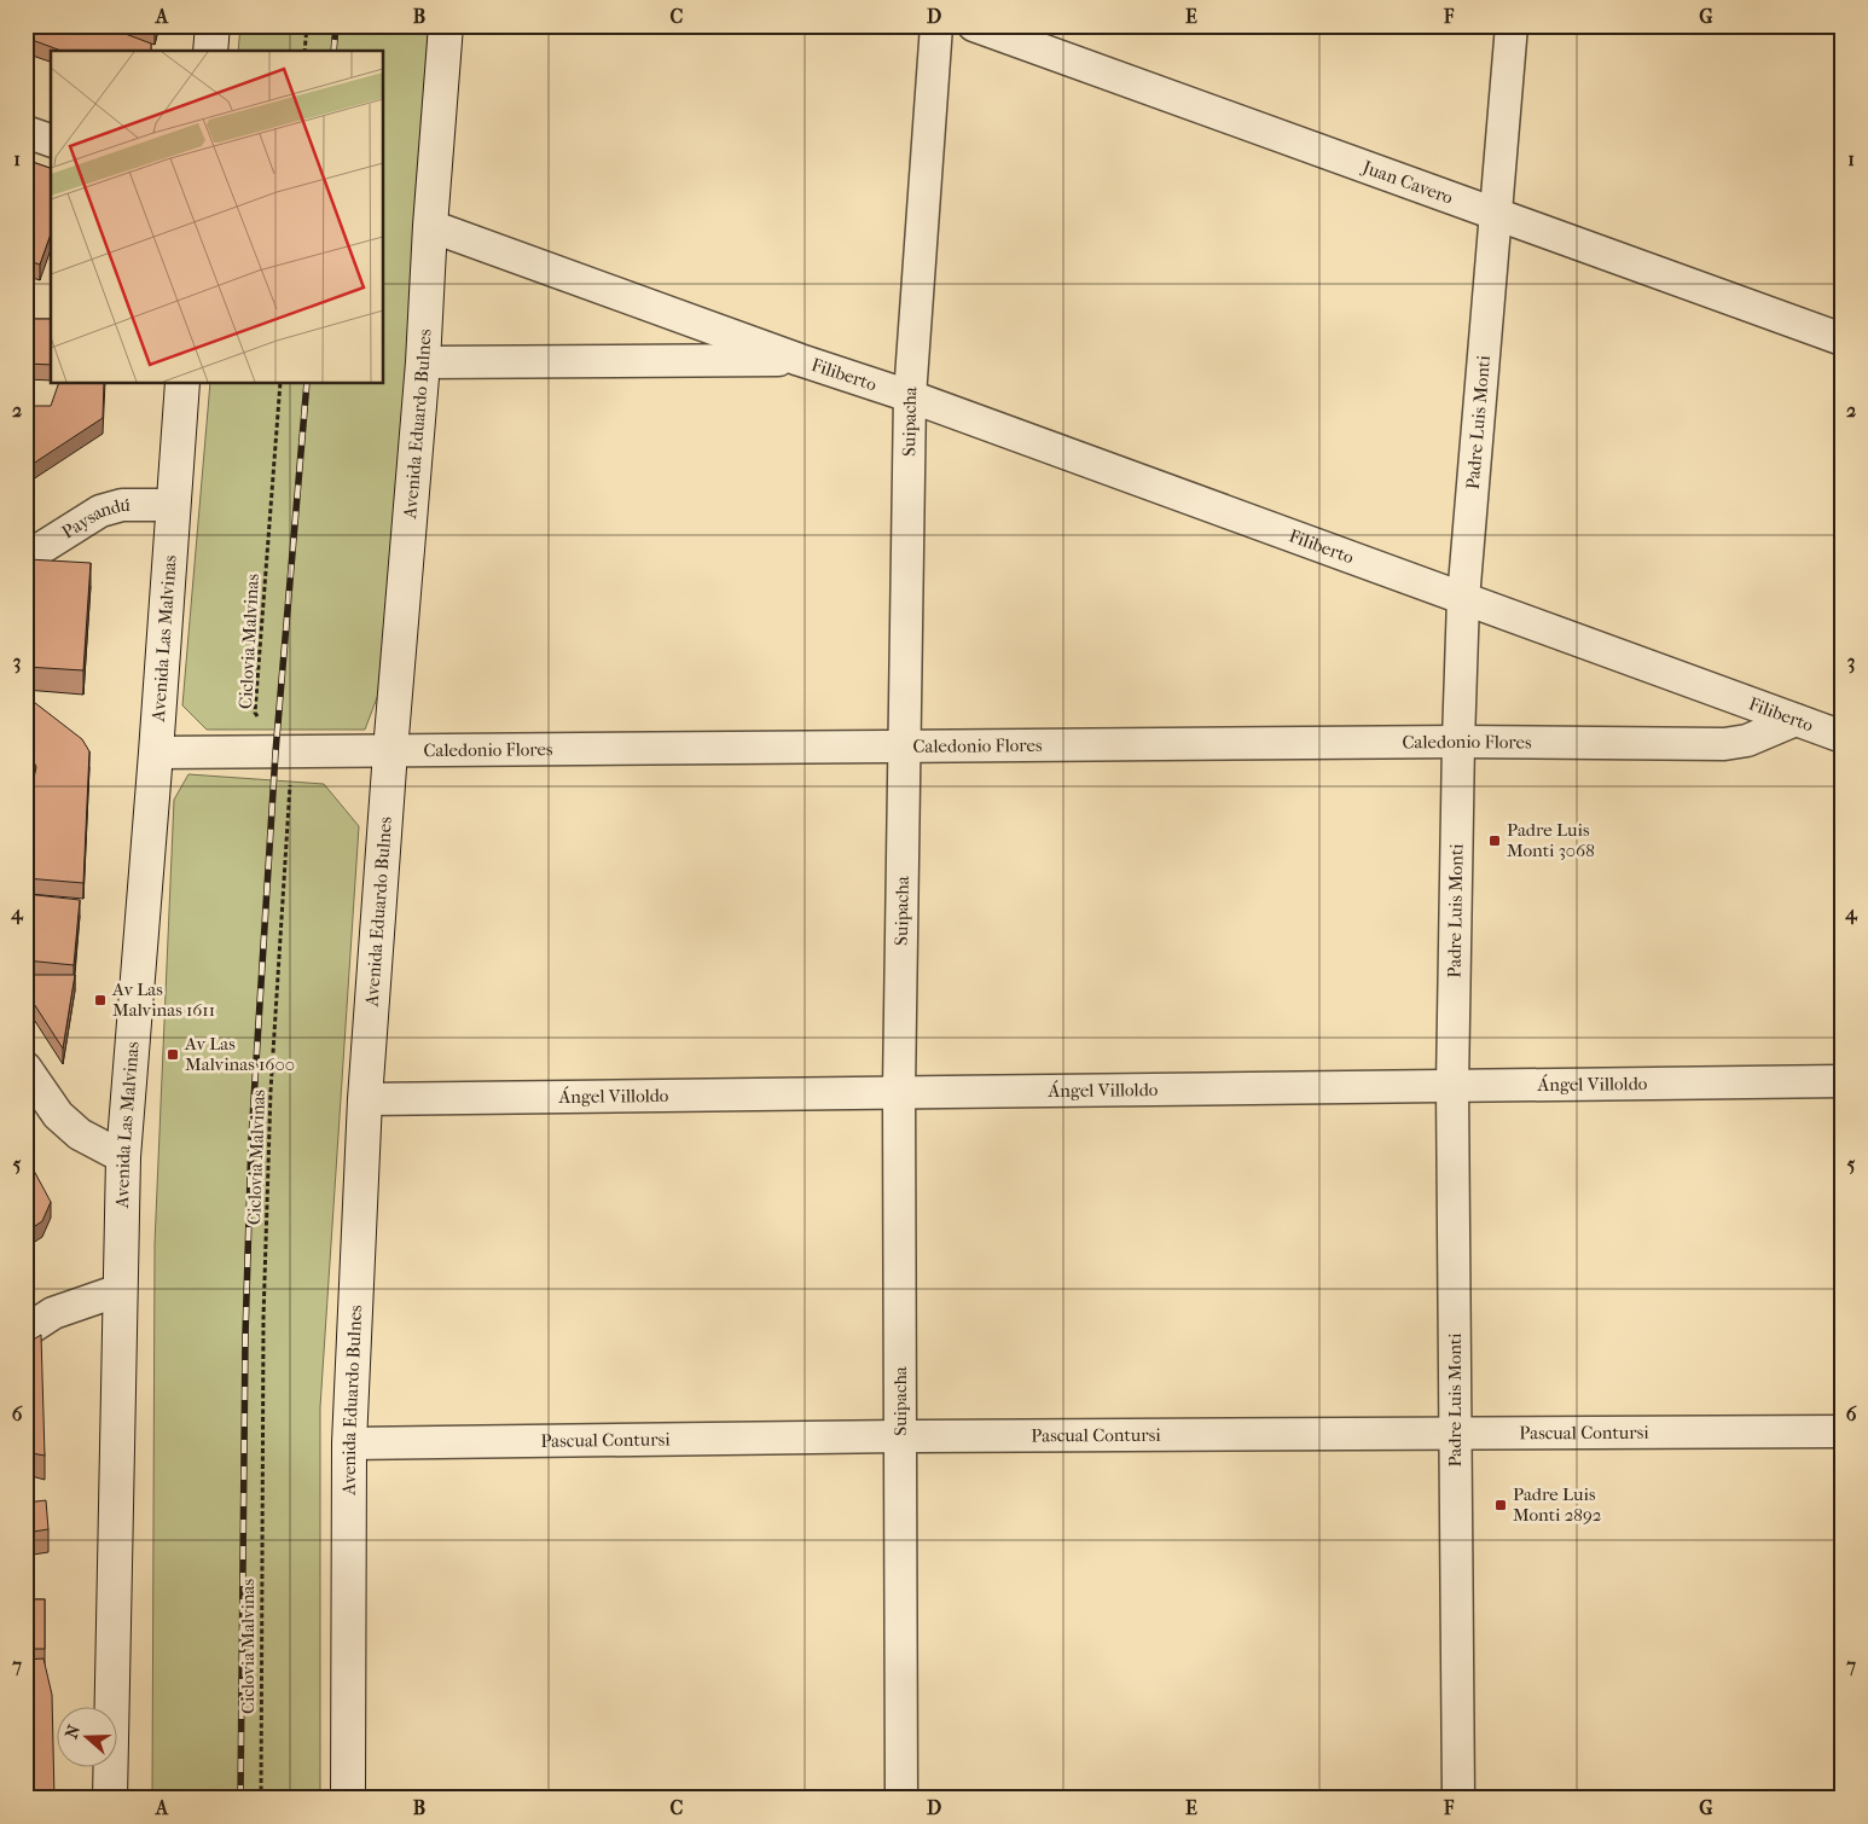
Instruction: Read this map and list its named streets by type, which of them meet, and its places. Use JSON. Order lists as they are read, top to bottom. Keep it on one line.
{"streets":{"main road":["Avenida Eduardo Bulnes","Avenida Las Malvinas"],"street":["Juan Cavero","Filiberto","Suipacha","Padre Luis Monti","Paysandú","Caledonio Flores","Ángel Villoldo","Pascual Contursi"],"path":["Ciclovia Malvinas"]},"crossings":[["Juan Cavero","Padre Luis Monti"],["Filiberto","Suipacha"],["Filiberto","Padre Luis Monti"],["Filiberto","Avenida Eduardo Bulnes"],["Filiberto","Caledonio Flores"],["Suipacha","Caledonio Flores"],["Suipacha","Ángel Villoldo"],["Suipacha","Pascual Contursi"],["Padre Luis Monti","Caledonio Flores"],["Padre Luis Monti","Ángel Villoldo"],["Padre Luis Monti","Pascual Contursi"],["Avenida Eduardo Bulnes","Caledonio Flores"],["Avenida Eduardo Bulnes","Ángel Villoldo"],["Avenida Eduardo Bulnes","Pascual Contursi"],["Paysandú","Avenida Las Malvinas"],["Avenida Las Malvinas","Caledonio Flores"],["Ciclovia Malvinas","Caledonio Flores"]],"places":{"transit":["Padre Luis Monti 3068","Av Las Malvinas 1611","Av Las Malvinas 1600","Padre Luis Monti 2892"]},"north":"left","grid":{"columns":["A","B","C","D","E","F","G"],"rows":["1","2","3","4","5","6","7"]}}
